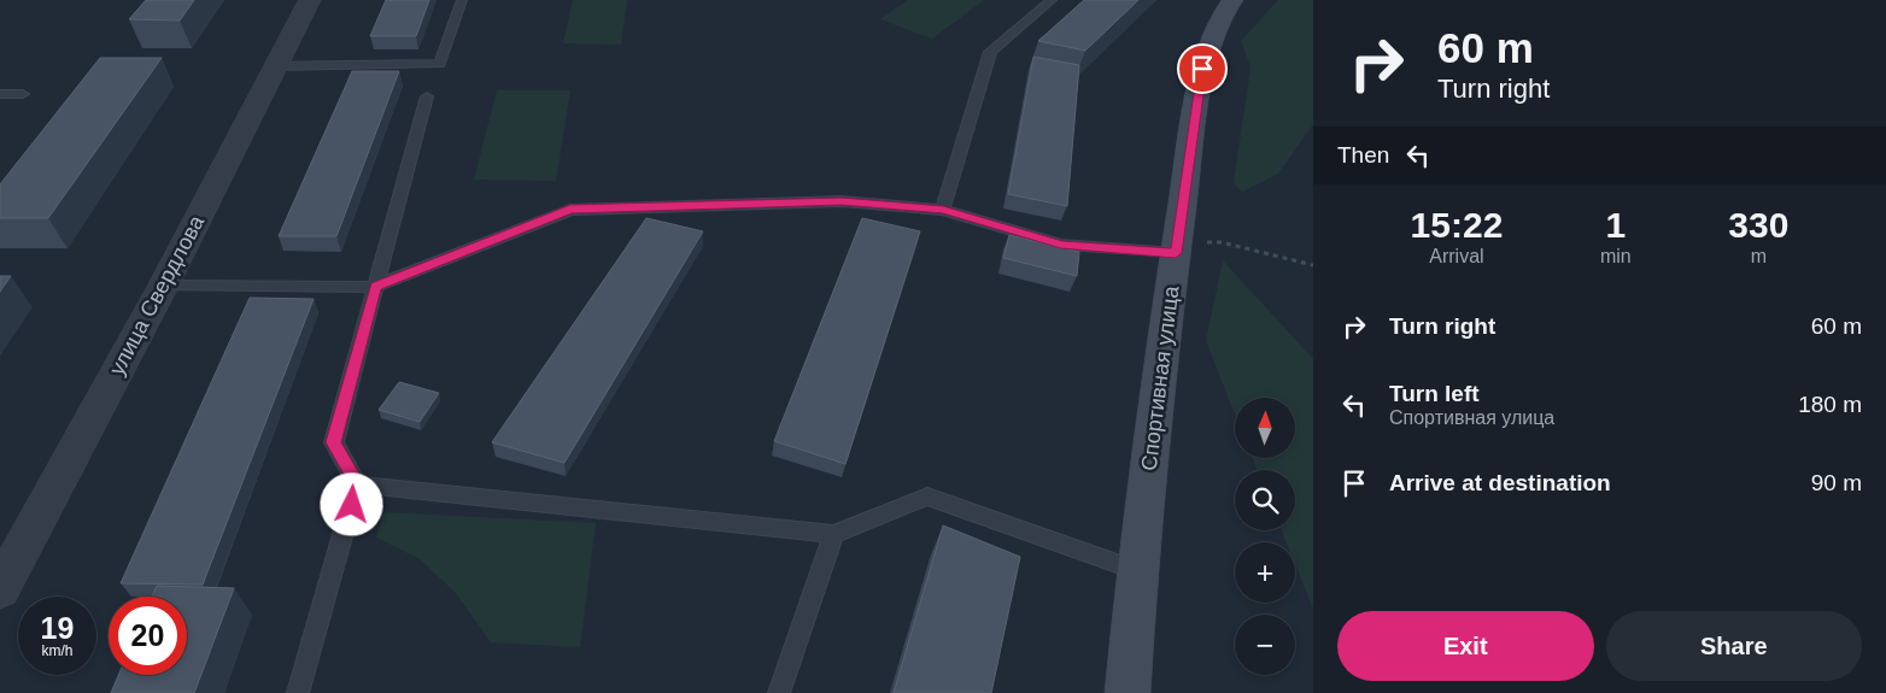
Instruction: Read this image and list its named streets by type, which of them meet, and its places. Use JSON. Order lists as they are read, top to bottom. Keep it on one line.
{"streets":{"street":["улица Свердлова","Спортивная улица"]},"north":"top","page":{"turn":["60 m","Turn right"],"then":"Then","eta":["15:22","Arrival","1","min","330","m"],"list":[{"name":"Turn right","value":"60 m"},{"name":"Turn left","note":"Спортивная улица","value":"180 m"},{"name":"Arrive at destination","value":"90 m"}],"map_buttons":["+","−"],"speed":"19 km/h","limit":"20","buttons":["Exit","Share"]}}
